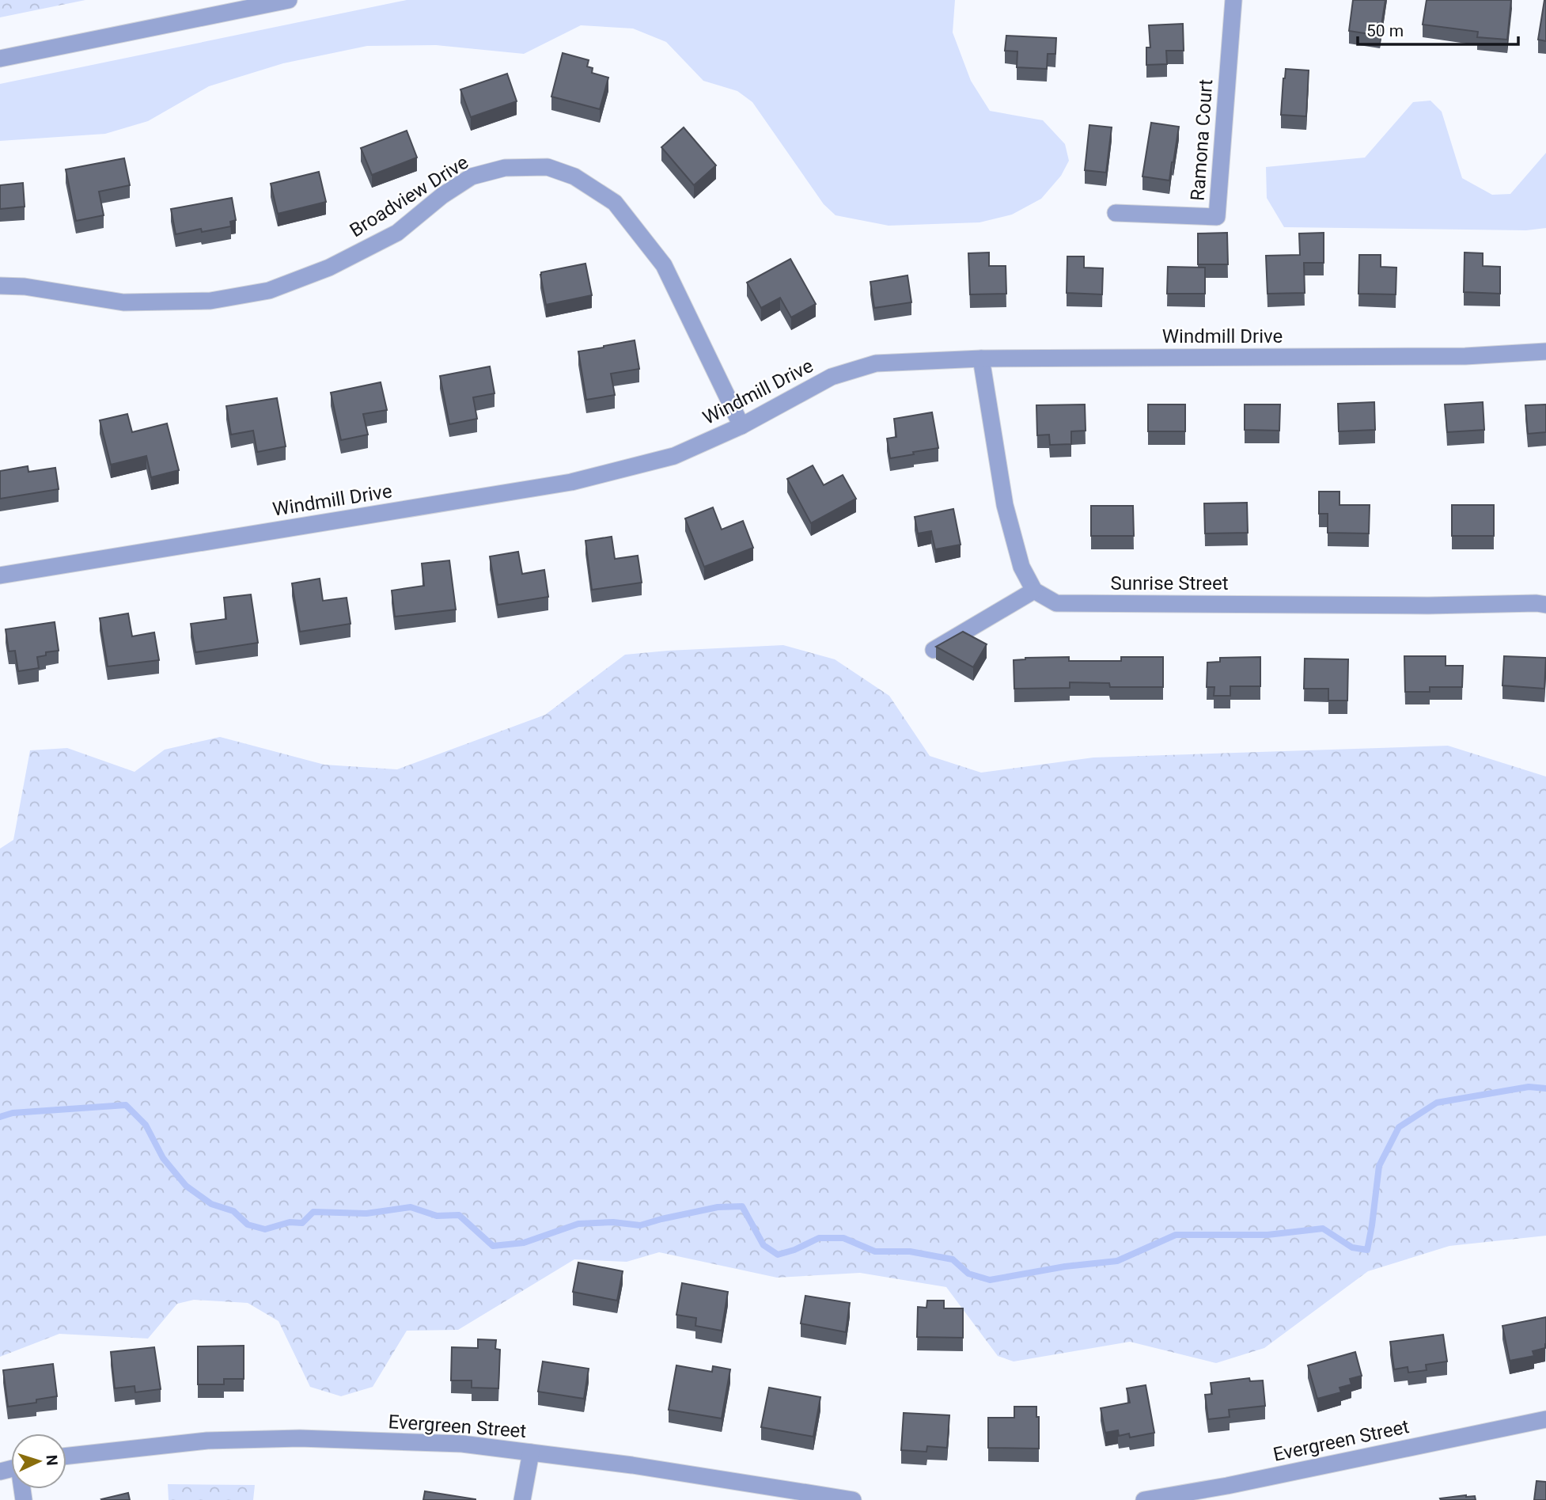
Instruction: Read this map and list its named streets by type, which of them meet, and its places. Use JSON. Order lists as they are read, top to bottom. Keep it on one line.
{"streets":{"street":["Ramona Court","Broadview Drive","Windmill Drive","Sunrise Street","Evergreen Street"]},"crossings":[["Broadview Drive","Windmill Drive"]],"scale_bar":"50 m","north":"right"}
